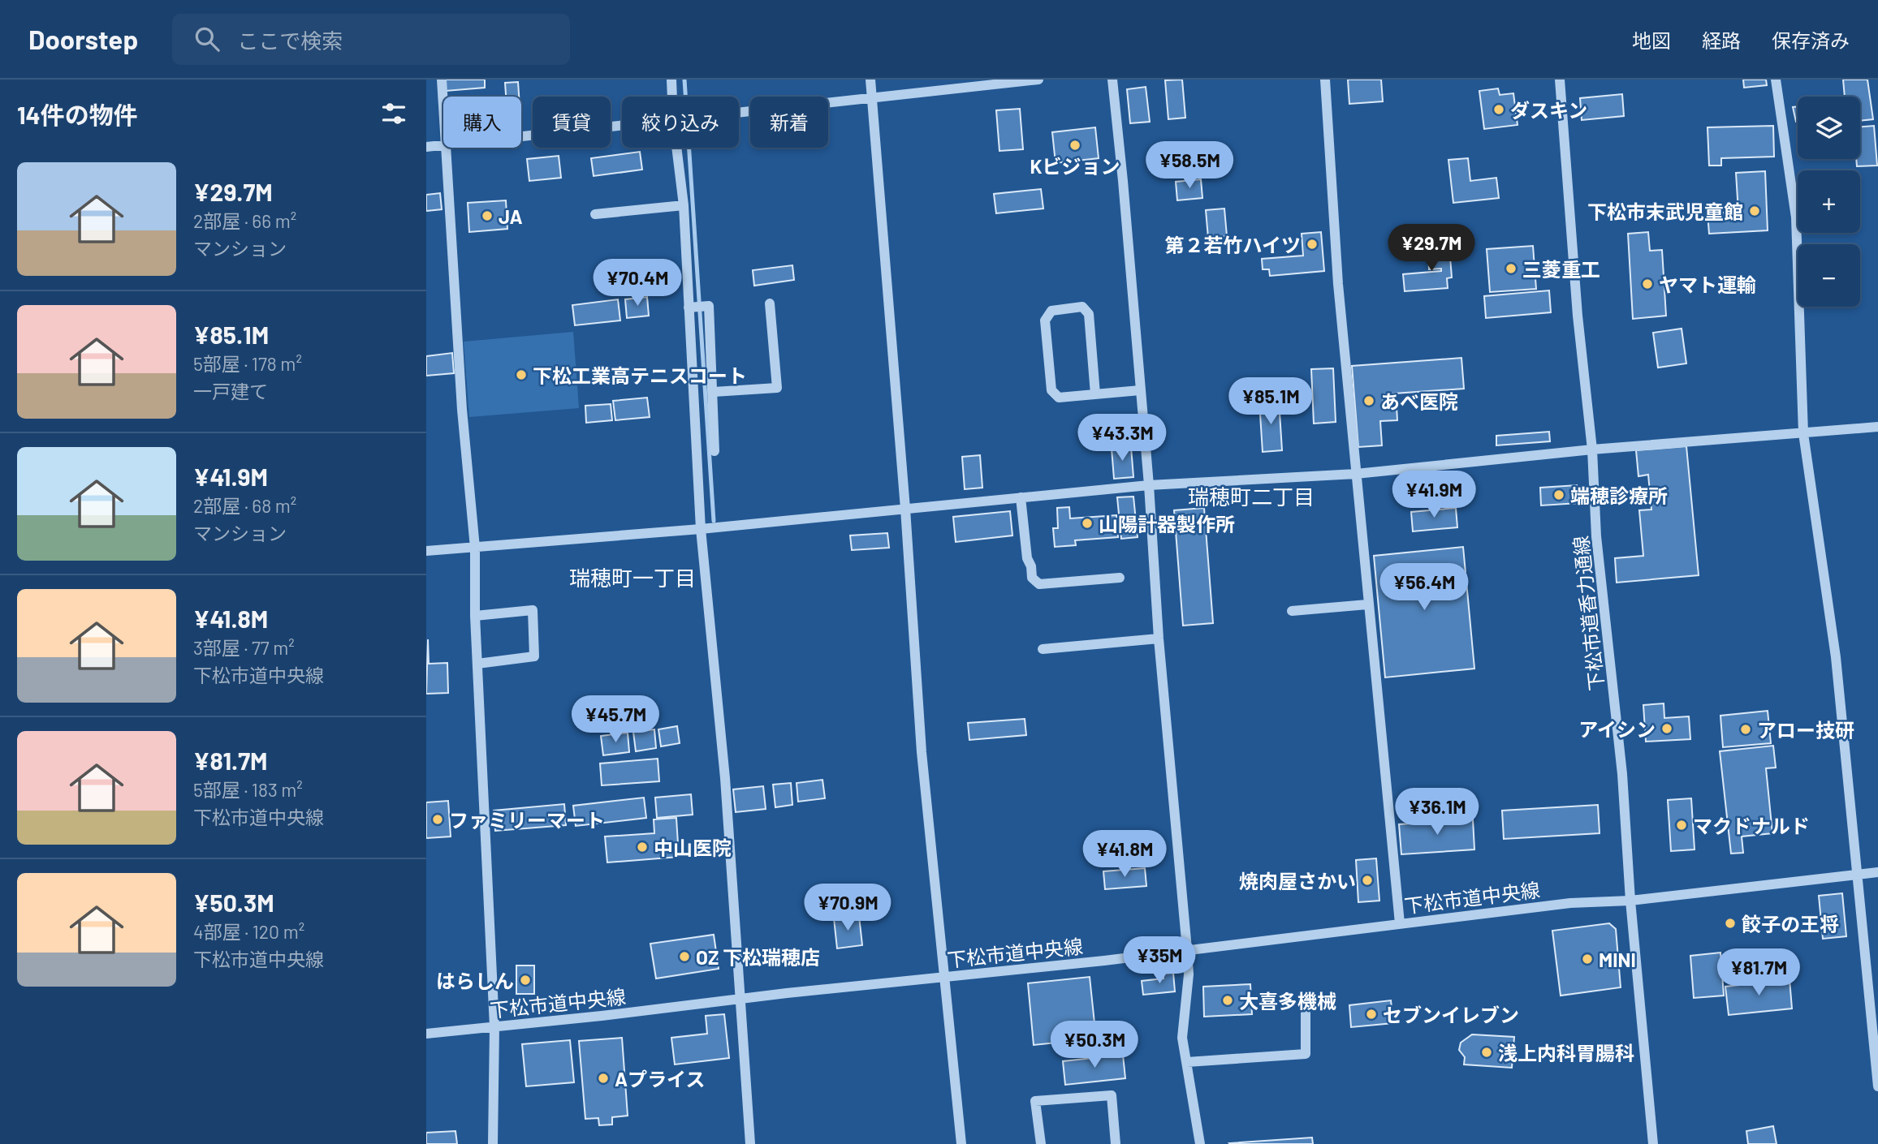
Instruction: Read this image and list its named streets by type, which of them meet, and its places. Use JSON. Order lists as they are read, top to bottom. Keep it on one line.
{"streets":{"street":["下松市道香力通線","下松市道中央線"]},"crossings":[["下松市道香力通線","下松市道中央線"]],"districts":["瑞穂町二丁目","瑞穂町一丁目"],"places":["ダスキン","Kビジョン","下松市末武児童館","JA","第２若竹ハイツ","三菱重工","ヤマト運輸","下松工業高テニスコート","あべ医院","端穂診療所","山陽計器製作所","アイシン","アロー技研","ファミリーマート","マクドナルド","中山医院","焼肉屋さかい","餃子の王将","OZ 下松瑞穂店","MINI","はらしん","大喜多機械","セブンイレブン","浅上内科胃腸科","Aプライス"],"page":{"header":"Doorstep","search":"ここで検索","nav":["地図","経路","保存済み"],"heading":"14件の物件","map_buttons":["+","−"],"chip":["購入","賃貸","絞り込み","新着"],"price":["¥58.5M","¥29.7M","¥70.4M","¥85.1M","¥43.3M","¥41.9M","¥56.4M","¥45.7M","¥36.1M","¥41.8M","¥70.9M","¥35M","¥81.7M","¥50.3M"],"list":[{"name":"¥29.7M","note":"2部屋 · 66 m² · マンション"},{"name":"¥85.1M","note":"5部屋 · 178 m² · 一戸建て"},{"name":"¥41.9M","note":"2部屋 · 68 m² · マンション"},{"name":"¥41.8M","note":"3部屋 · 77 m² · 下松市道中央線"},{"name":"¥81.7M","note":"5部屋 · 183 m² · 下松市道中央線"},{"name":"¥50.3M","note":"4部屋 · 120 m² · 下松市道中央線"}]}}
